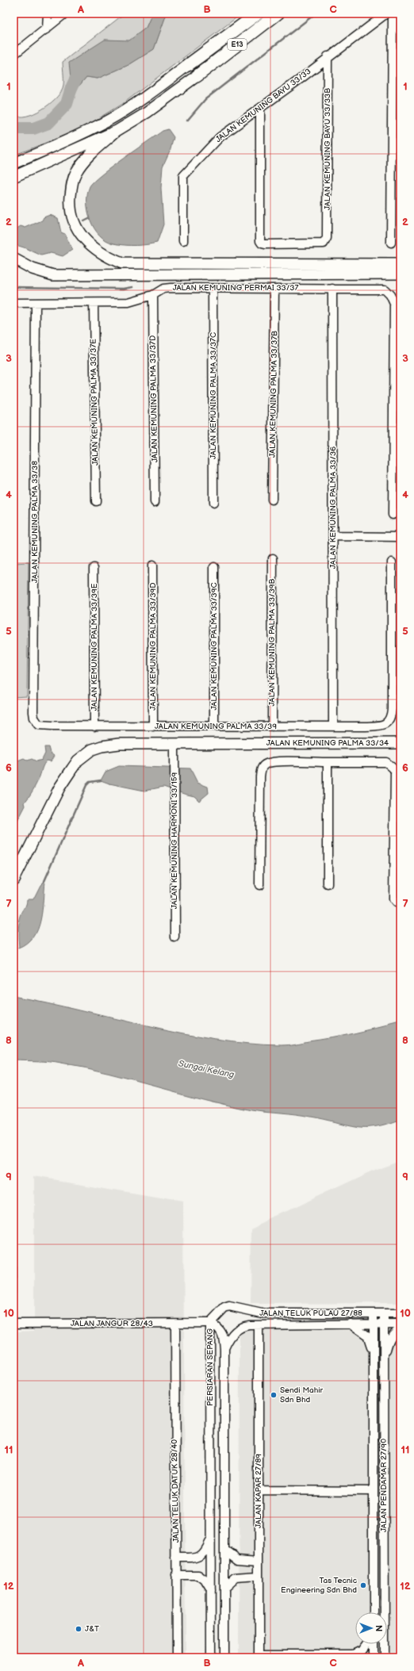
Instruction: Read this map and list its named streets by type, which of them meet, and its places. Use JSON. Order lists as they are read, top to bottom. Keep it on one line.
{"streets":{"highway":["E13"],"main road":["JALAN KEMUNING PALMA 33/34"],"street":["JALAN KEMUNING BAYU 33/33","JALAN KEMUNING BAYU 33/33B","JALAN KEMUNING PERMAI 33/37","JALAN KEMUNING PALMA 33/37B","JALAN KEMUNING PALMA 33/37C","JALAN KEMUNING PALMA 33/37D","JALAN KEMUNING PALMA 33/37E","JALAN KEMUNING PALMA 33/36","JALAN KEMUNING PALMA 33/38","JALAN KEMUNING PALMA 33/39B","JALAN KEMUNING PALMA 33/39D","JALAN KEMUNING PALMA 33/39C","JALAN KEMUNING PALMA 33/39E","JALAN KEMUNING PALMA 33/39","JALAN KEMUNING HARMONI 33/159","JALAN TELUK PULAU 27/88","JALAN JANGUR 28/43","PERSIARAN SEPANG","JALAN PENDAMAR 27/90","JALAN TELUK DATUK 28/40","JALAN KAPAR 27/89"]},"crossings":[["JALAN KEMUNING BAYU 33/33","JALAN KEMUNING BAYU 33/33B"],["JALAN KEMUNING PERMAI 33/37","JALAN KEMUNING PALMA 33/37B"],["JALAN KEMUNING PERMAI 33/37","JALAN KEMUNING PALMA 33/37C"],["JALAN KEMUNING PERMAI 33/37","JALAN KEMUNING PALMA 33/37D"],["JALAN KEMUNING PERMAI 33/37","JALAN KEMUNING PALMA 33/37E"],["JALAN KEMUNING PERMAI 33/37","JALAN KEMUNING PALMA 33/36"],["JALAN KEMUNING PERMAI 33/37","JALAN KEMUNING PALMA 33/38"],["JALAN KEMUNING PALMA 33/36","JALAN KEMUNING PALMA 33/39"],["JALAN KEMUNING PALMA 33/38","JALAN KEMUNING PALMA 33/39"],["JALAN KEMUNING PALMA 33/39B","JALAN KEMUNING PALMA 33/39"],["JALAN KEMUNING PALMA 33/39D","JALAN KEMUNING PALMA 33/39"],["JALAN KEMUNING PALMA 33/39C","JALAN KEMUNING PALMA 33/39"],["JALAN KEMUNING PALMA 33/39E","JALAN KEMUNING PALMA 33/39"],["JALAN KEMUNING PALMA 33/34","JALAN KEMUNING HARMONI 33/159"],["JALAN TELUK PULAU 27/88","JALAN JANGUR 28/43"],["JALAN TELUK PULAU 27/88","PERSIARAN SEPANG"],["JALAN TELUK PULAU 27/88","JALAN PENDAMAR 27/90"],["JALAN TELUK PULAU 27/88","JALAN KAPAR 27/89"],["JALAN JANGUR 28/43","PERSIARAN SEPANG"],["JALAN JANGUR 28/43","JALAN TELUK DATUK 28/40"]],"water":["Sungai Kelang"],"places":["Sendi Mahir Sdn Bhd","Tas Tecnic Engineering Sdn Bhd","J&T"],"north":"right","grid":{"columns":["A","B","C"],"rows":["1","2","3","4","5","6","7","8","9","10","11","12"]}}
